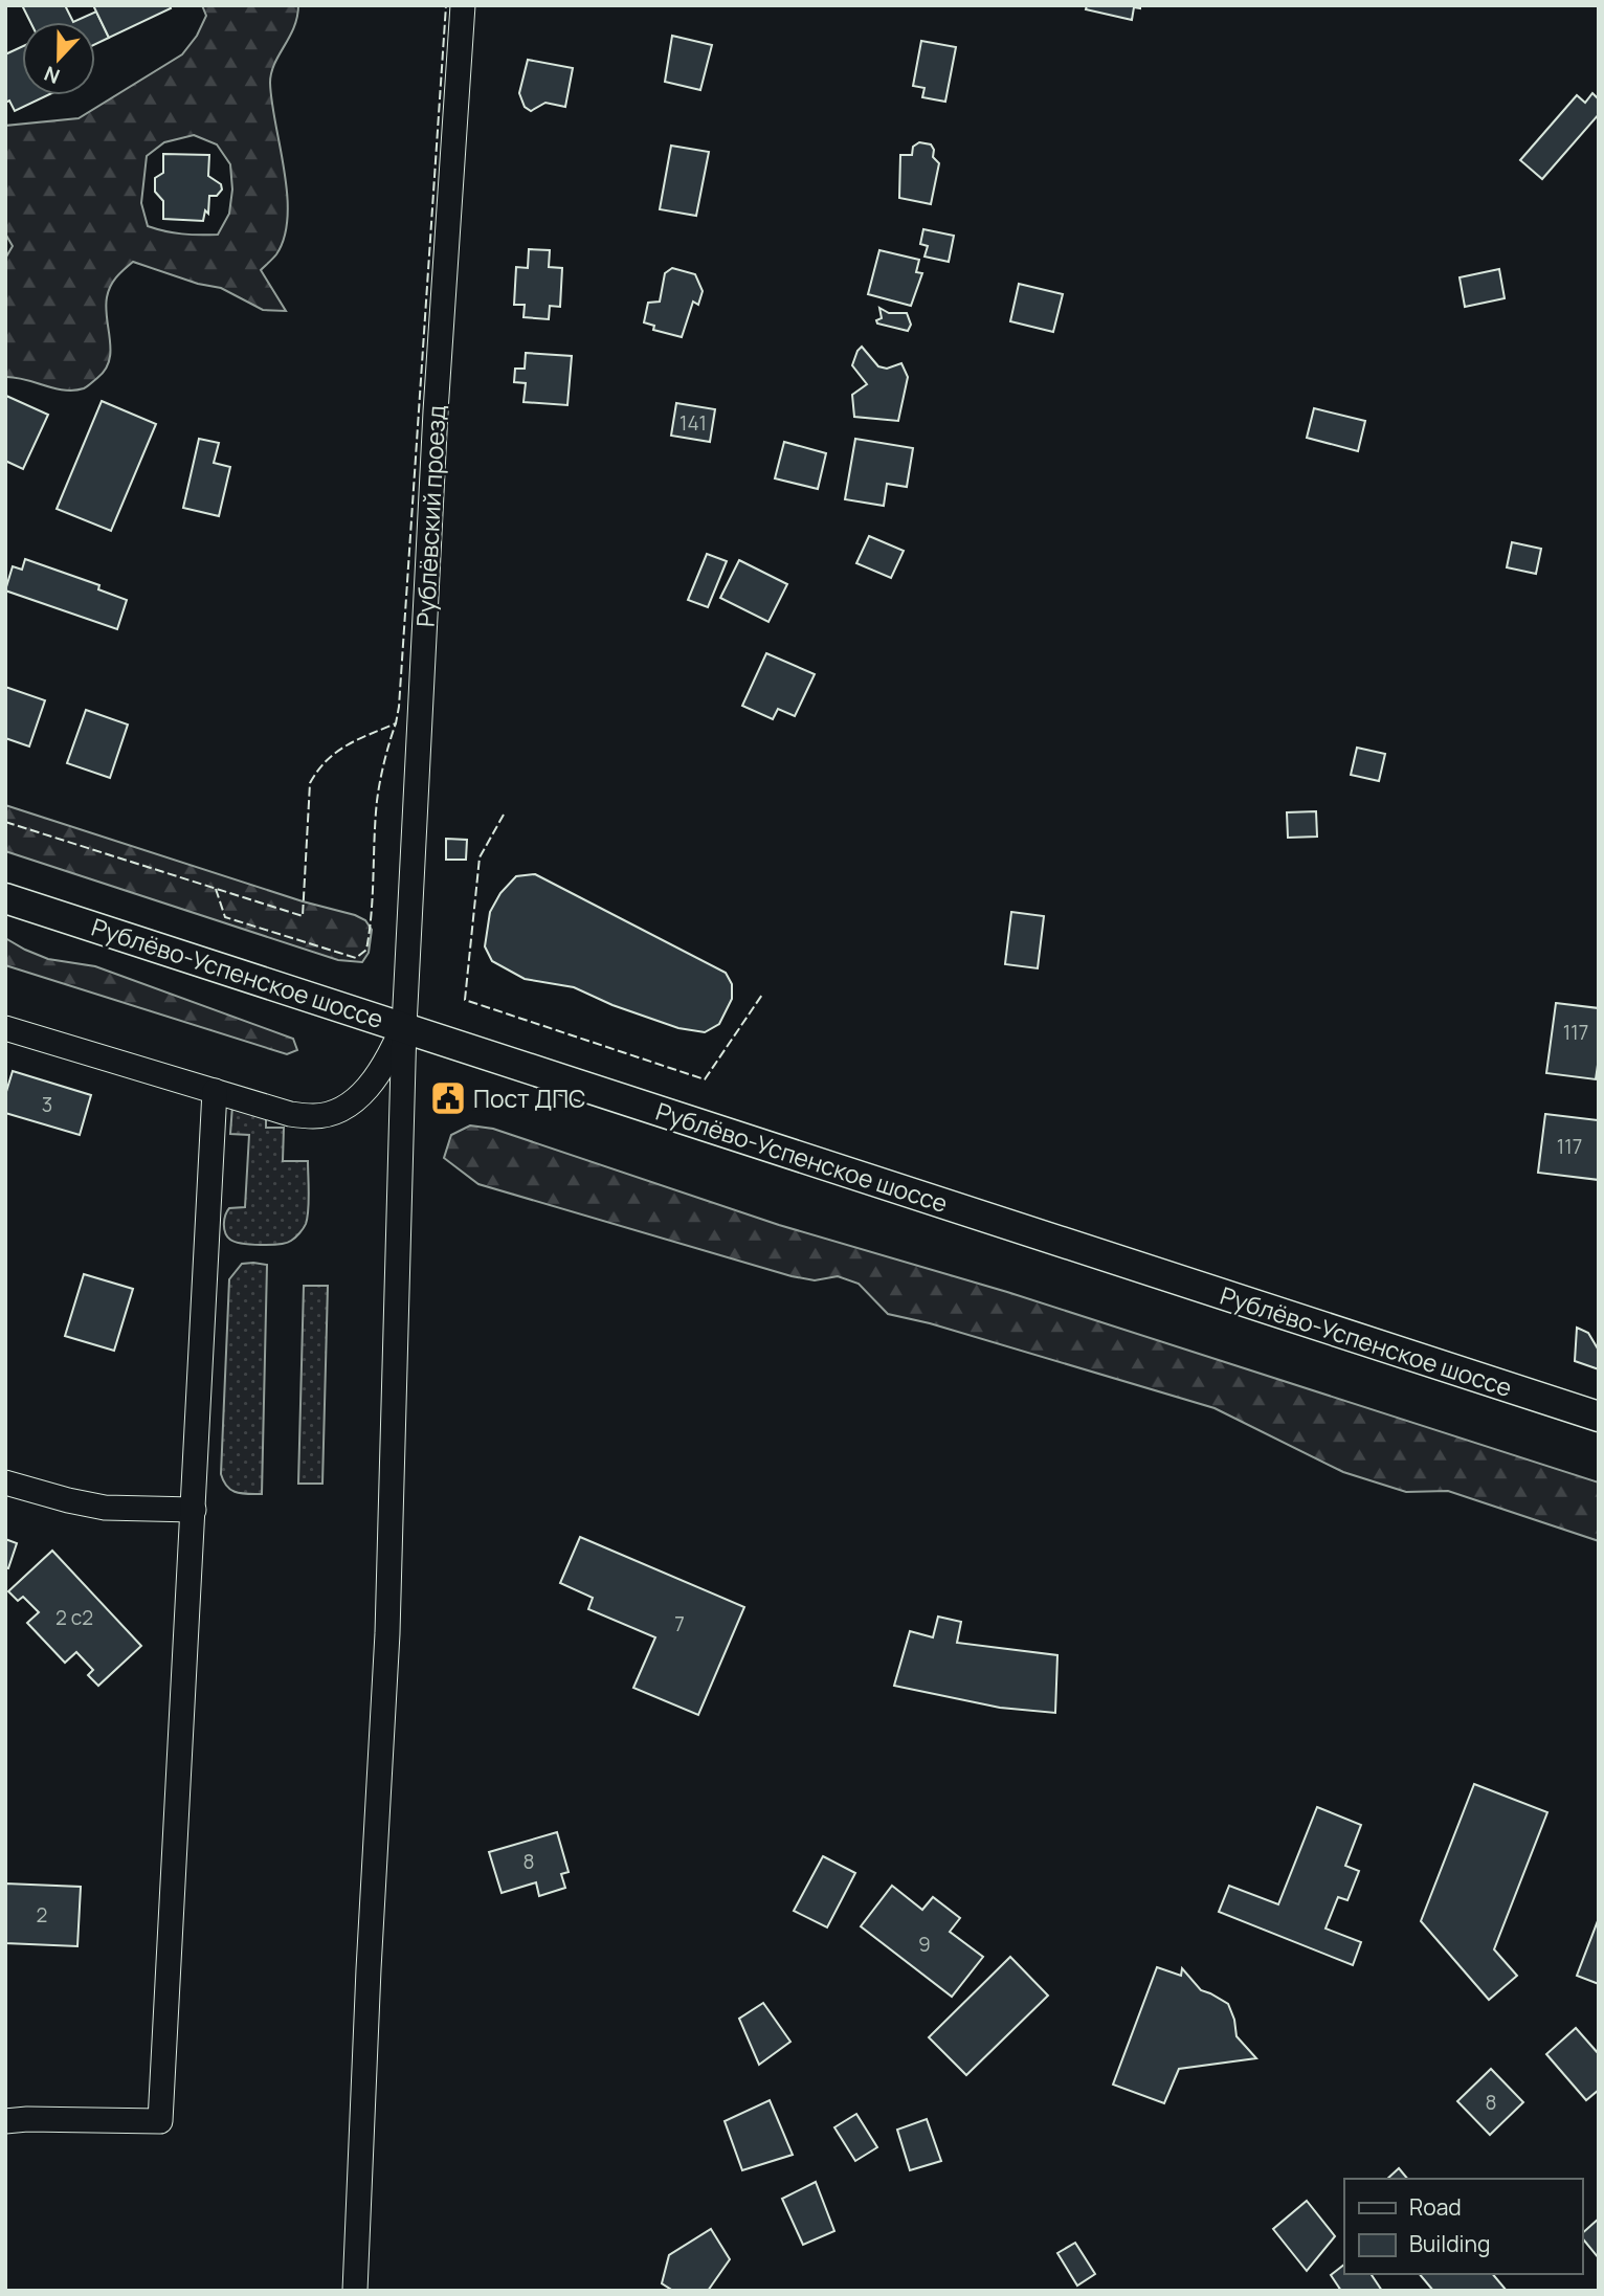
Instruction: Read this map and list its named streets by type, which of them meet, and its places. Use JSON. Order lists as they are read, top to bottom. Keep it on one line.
{"streets":{"main road":["Рублёво-Успенское шоссе"],"street":["Рублёвский проезд"]},"crossings":[["Рублёвский проезд","Рублёво-Успенское шоссе"]],"places":{"public building":["Пост ДПС"]},"house_numbers":["141","117","3","117","2 с2","7","8","2","9","8"],"legend":["Road","Building"],"north":"bottom"}
